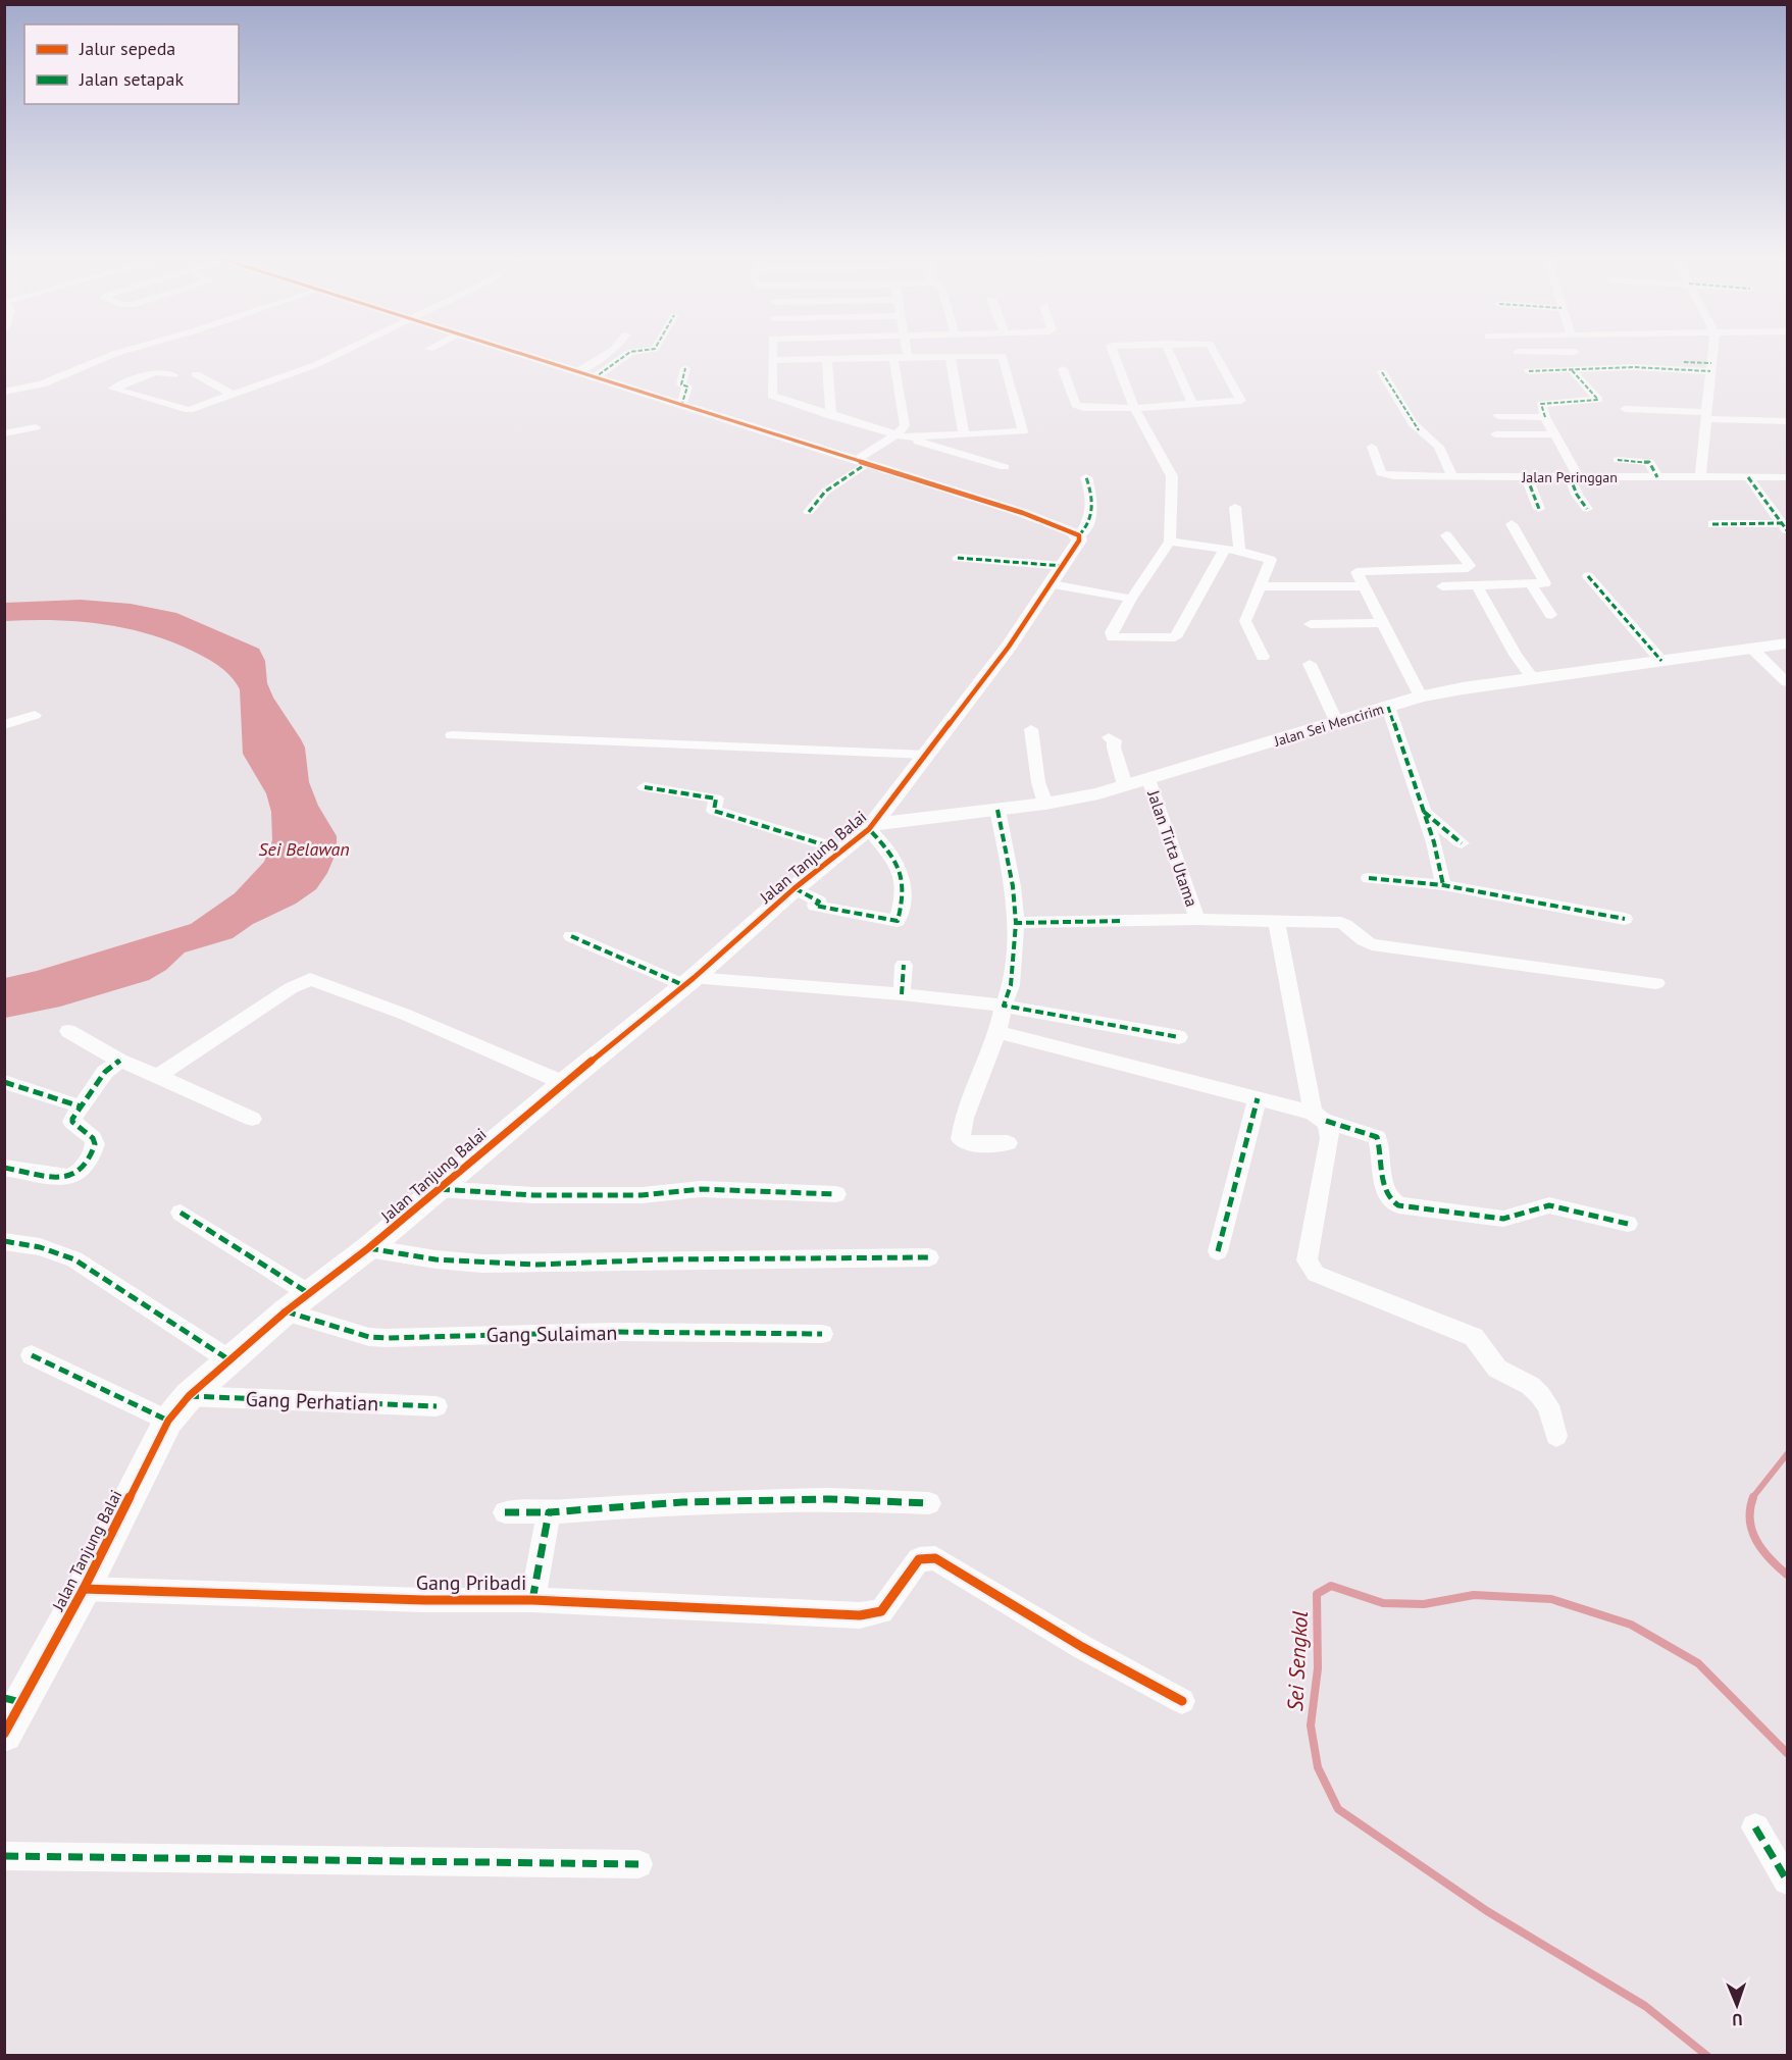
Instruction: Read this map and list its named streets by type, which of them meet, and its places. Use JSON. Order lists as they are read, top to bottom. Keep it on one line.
{"streets":{"street":["Jalan Peringgan","Jalan Sei Mencirim","Jalan Tirta Utama","Jalan Tanjung Balai","Gang Sulaiman","Gang Perhatian","Gang Pribadi"]},"crossings":[["Jalan Sei Mencirim","Jalan Tirta Utama"],["Jalan Sei Mencirim","Jalan Tanjung Balai"],["Jalan Tanjung Balai","Gang Sulaiman"],["Jalan Tanjung Balai","Gang Perhatian"],["Jalan Tanjung Balai","Gang Pribadi"]],"water":["Sei Belawan","Sei Sengkol"],"legend":["Jalur sepeda","Jalan setapak"],"north":"bottom"}
